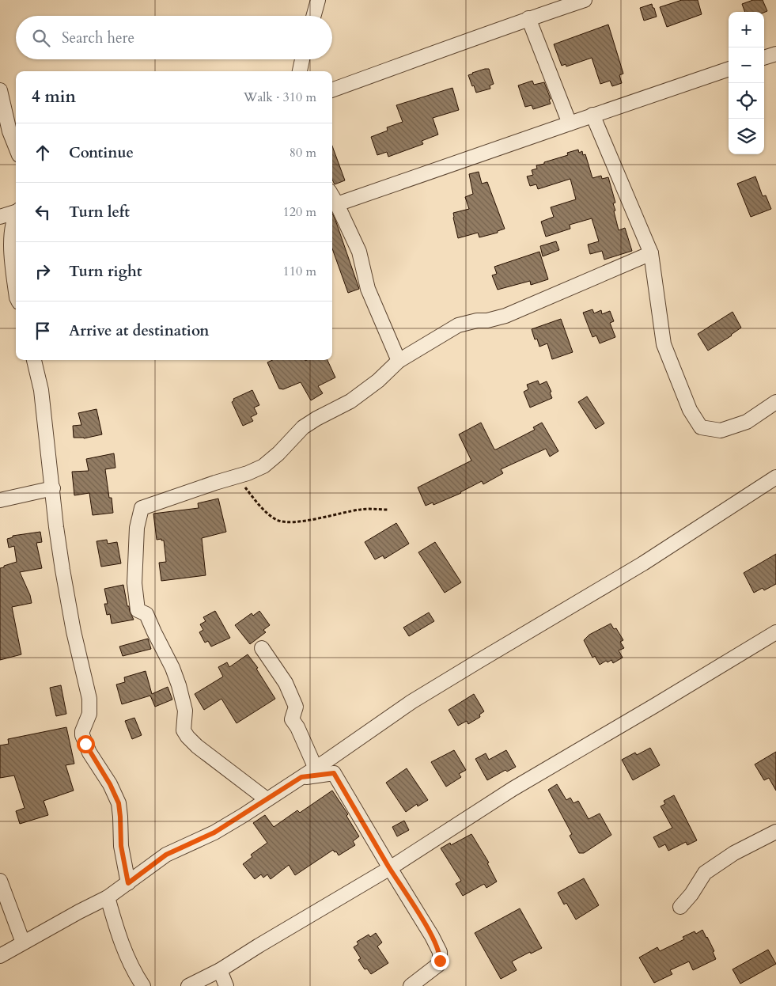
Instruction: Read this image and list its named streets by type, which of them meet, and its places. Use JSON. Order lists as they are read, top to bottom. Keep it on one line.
{"page":{"map_buttons":["+","−"],"search":"Search here","heading":["4 min","Walk · 310 m"],"list":[["Continue","80 m"],["Turn left","120 m"],["Turn right","110 m"],"Arrive at destination"]}}
